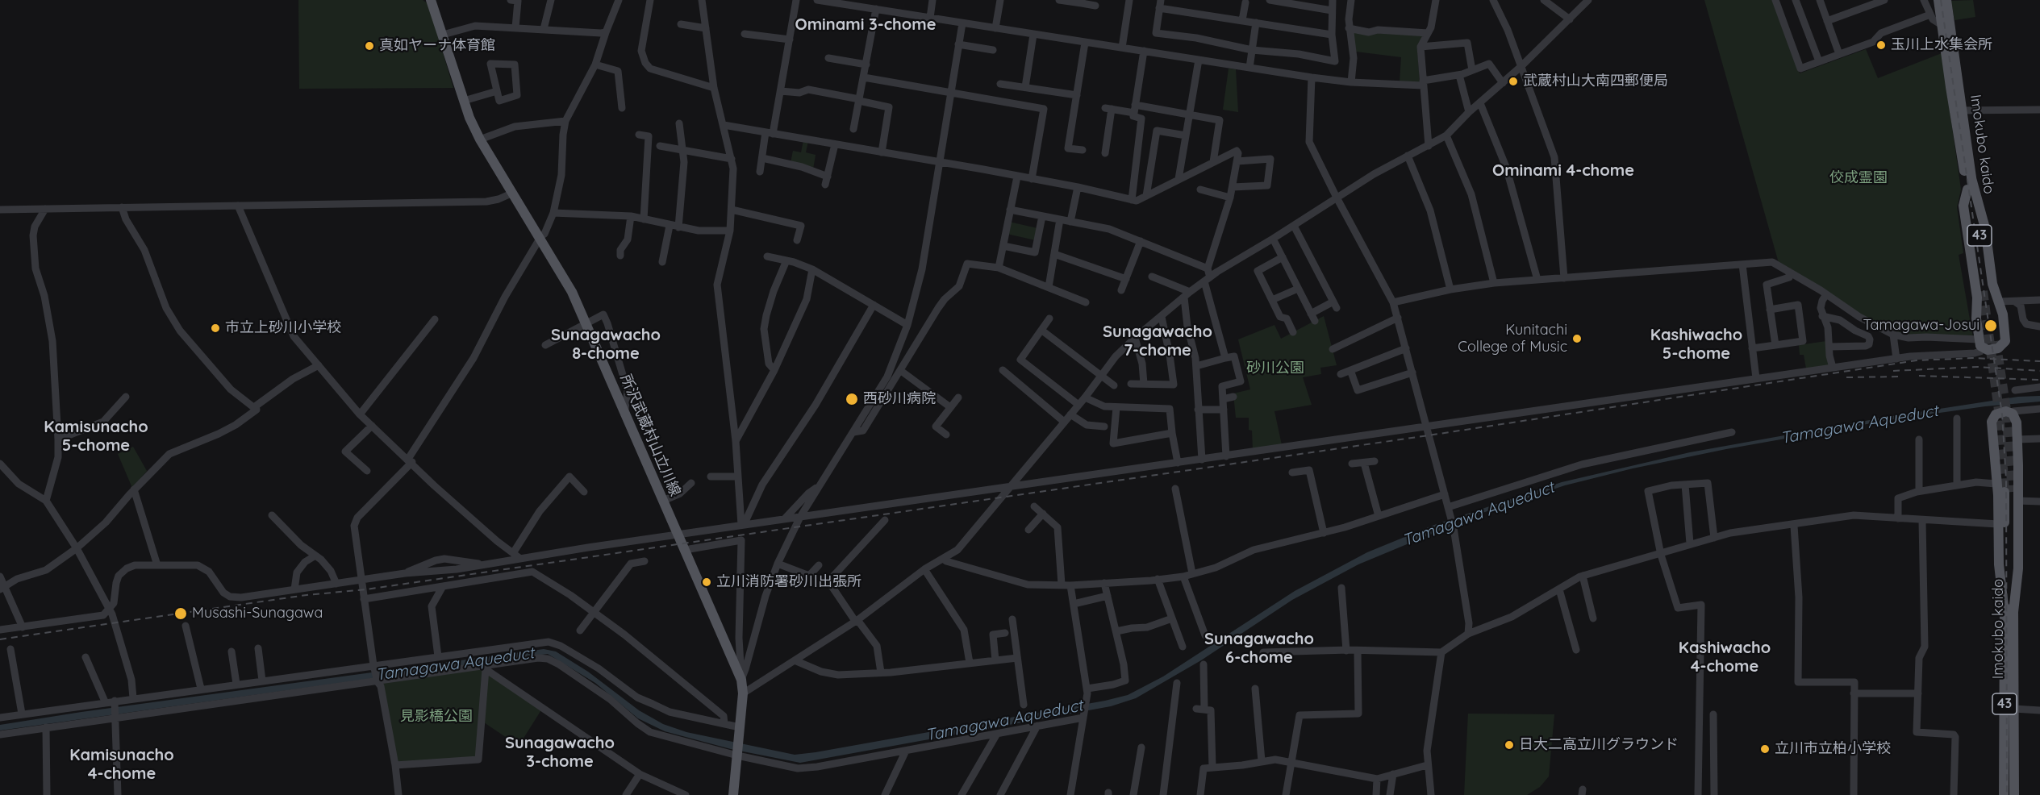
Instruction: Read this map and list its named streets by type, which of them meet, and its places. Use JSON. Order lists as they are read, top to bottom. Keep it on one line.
{"streets":{"main road":["Imokubo kaido","43","所沢武蔵村山立川線"]},"districts":["Ominami 3-chome","Ominami 4-chome","Sunagawacho 7-chome","Sunagawacho 8-chome","Kashiwacho 5-chome","Kamisunacho 5-chome","Sunagawacho 6-chome","Kashiwacho 4-chome","Sunagawacho 3-chome","Kamisunacho 4-chome"],"water":["Tamagawa Aqueduct"],"parks":["佼成霊園","砂川公園","見影橋公園"],"places":["玉川上水集会所","真如ヤーナ体育館","武蔵村山大南四郵便局","Tamagawa-Josui","市立上砂川小学校","Kunitachi College of Music","西砂川病院","立川消防署砂川出張所","Musashi-Sunagawa","日大二高立川グラウンド","立川市立柏小学校"]}
